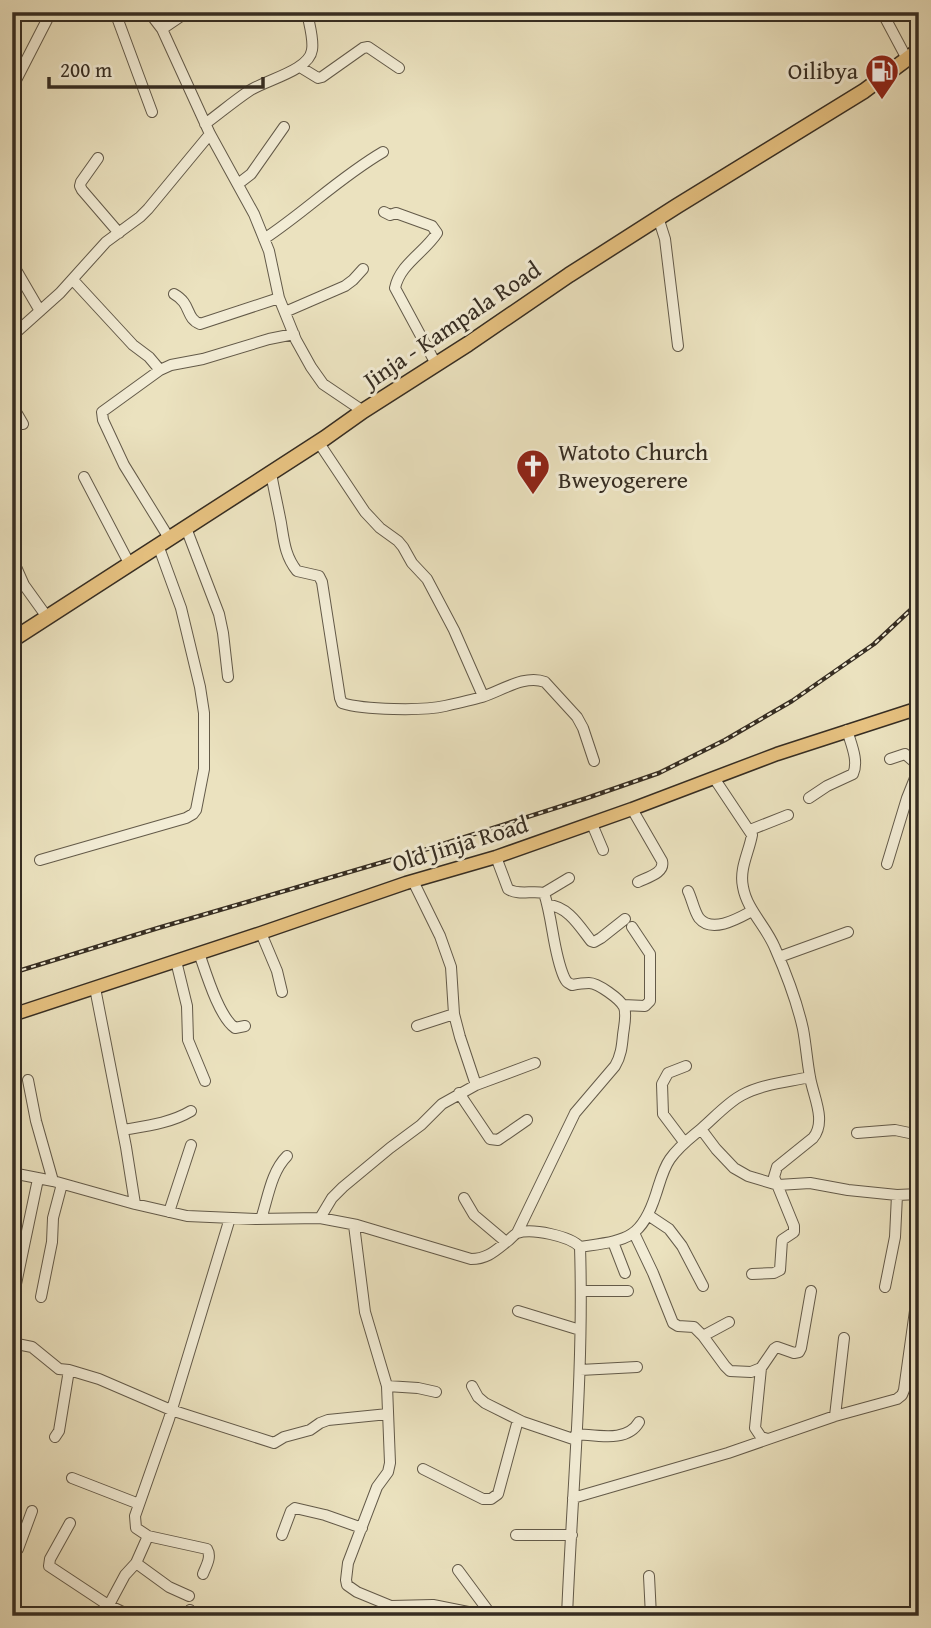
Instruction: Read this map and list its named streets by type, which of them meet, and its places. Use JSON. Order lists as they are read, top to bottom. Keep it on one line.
{"streets":{"highway":["Jinja - Kampala Road"],"main road":["Old Jinja Road"]},"places":{"fuel station":["Oilibya"],"church":["Watoto Church Bweyogerere"]},"scale_bar":"200 m"}
